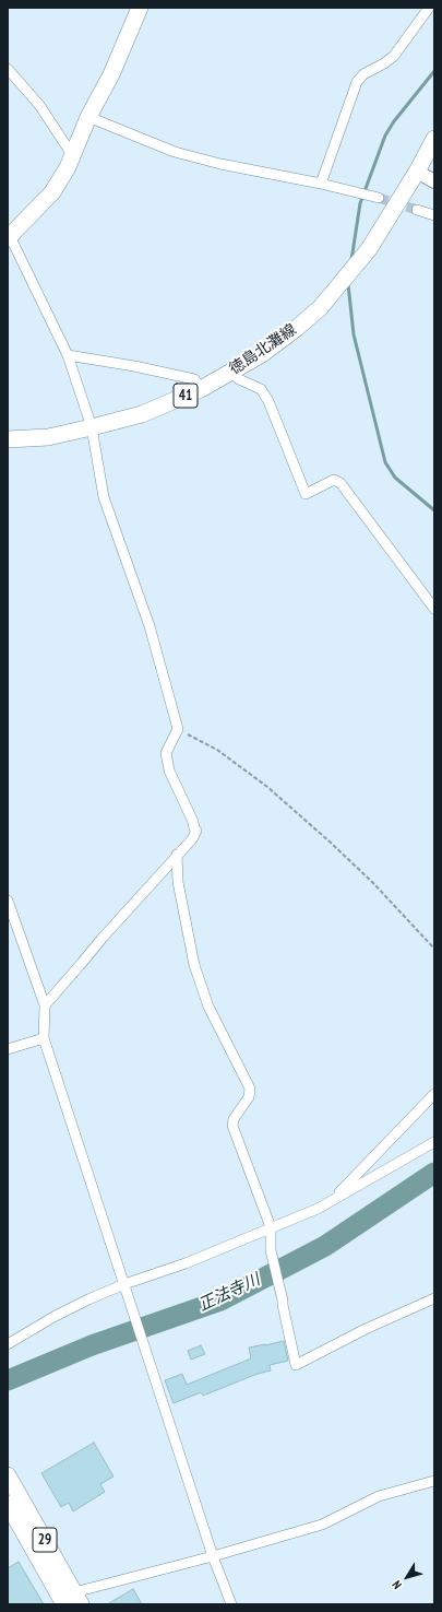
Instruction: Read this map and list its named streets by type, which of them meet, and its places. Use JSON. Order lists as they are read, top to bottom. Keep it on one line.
{"streets":{"main road":["徳島北灘線","41","29"]},"water":["正法寺川"],"north":"bottom left"}
